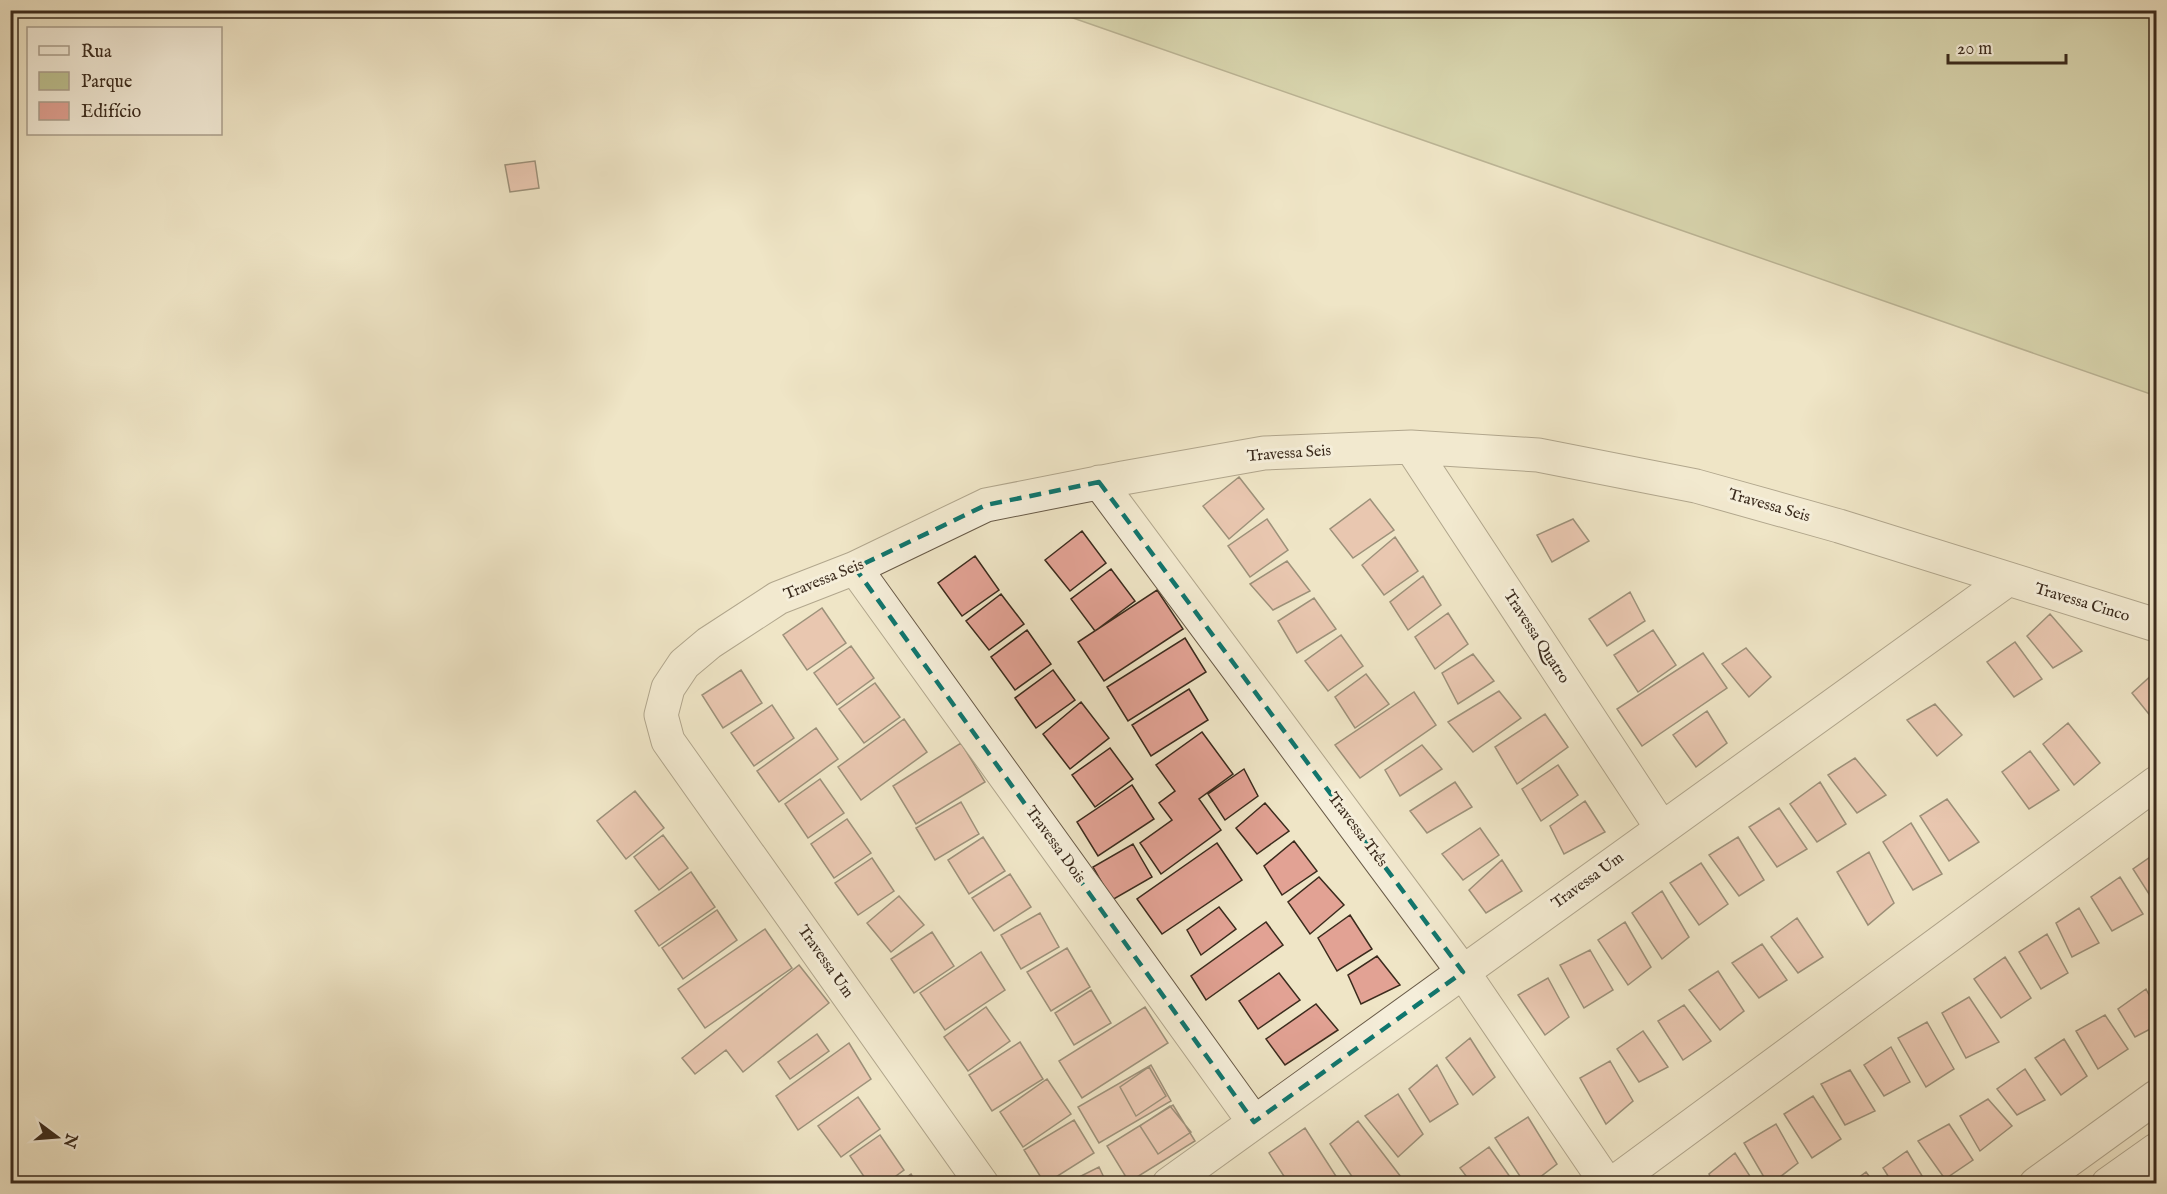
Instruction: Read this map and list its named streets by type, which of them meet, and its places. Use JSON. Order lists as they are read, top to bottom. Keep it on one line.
{"streets":{"street":["Travessa Seis","Travessa Cinco","Travessa Quatro","Travessa Três","Travessa Dois","Travessa Um"]},"crossings":[["Travessa Seis","Travessa Cinco"],["Travessa Seis","Travessa Quatro"],["Travessa Seis","Travessa Três"],["Travessa Seis","Travessa Dois"],["Travessa Seis","Travessa Um"],["Travessa Cinco","Travessa Um"],["Travessa Quatro","Travessa Um"],["Travessa Três","Travessa Um"],["Travessa Dois","Travessa Um"]],"legend":["Rua","Parque","Edifício"],"scale_bar":"20 m","north":"right"}
